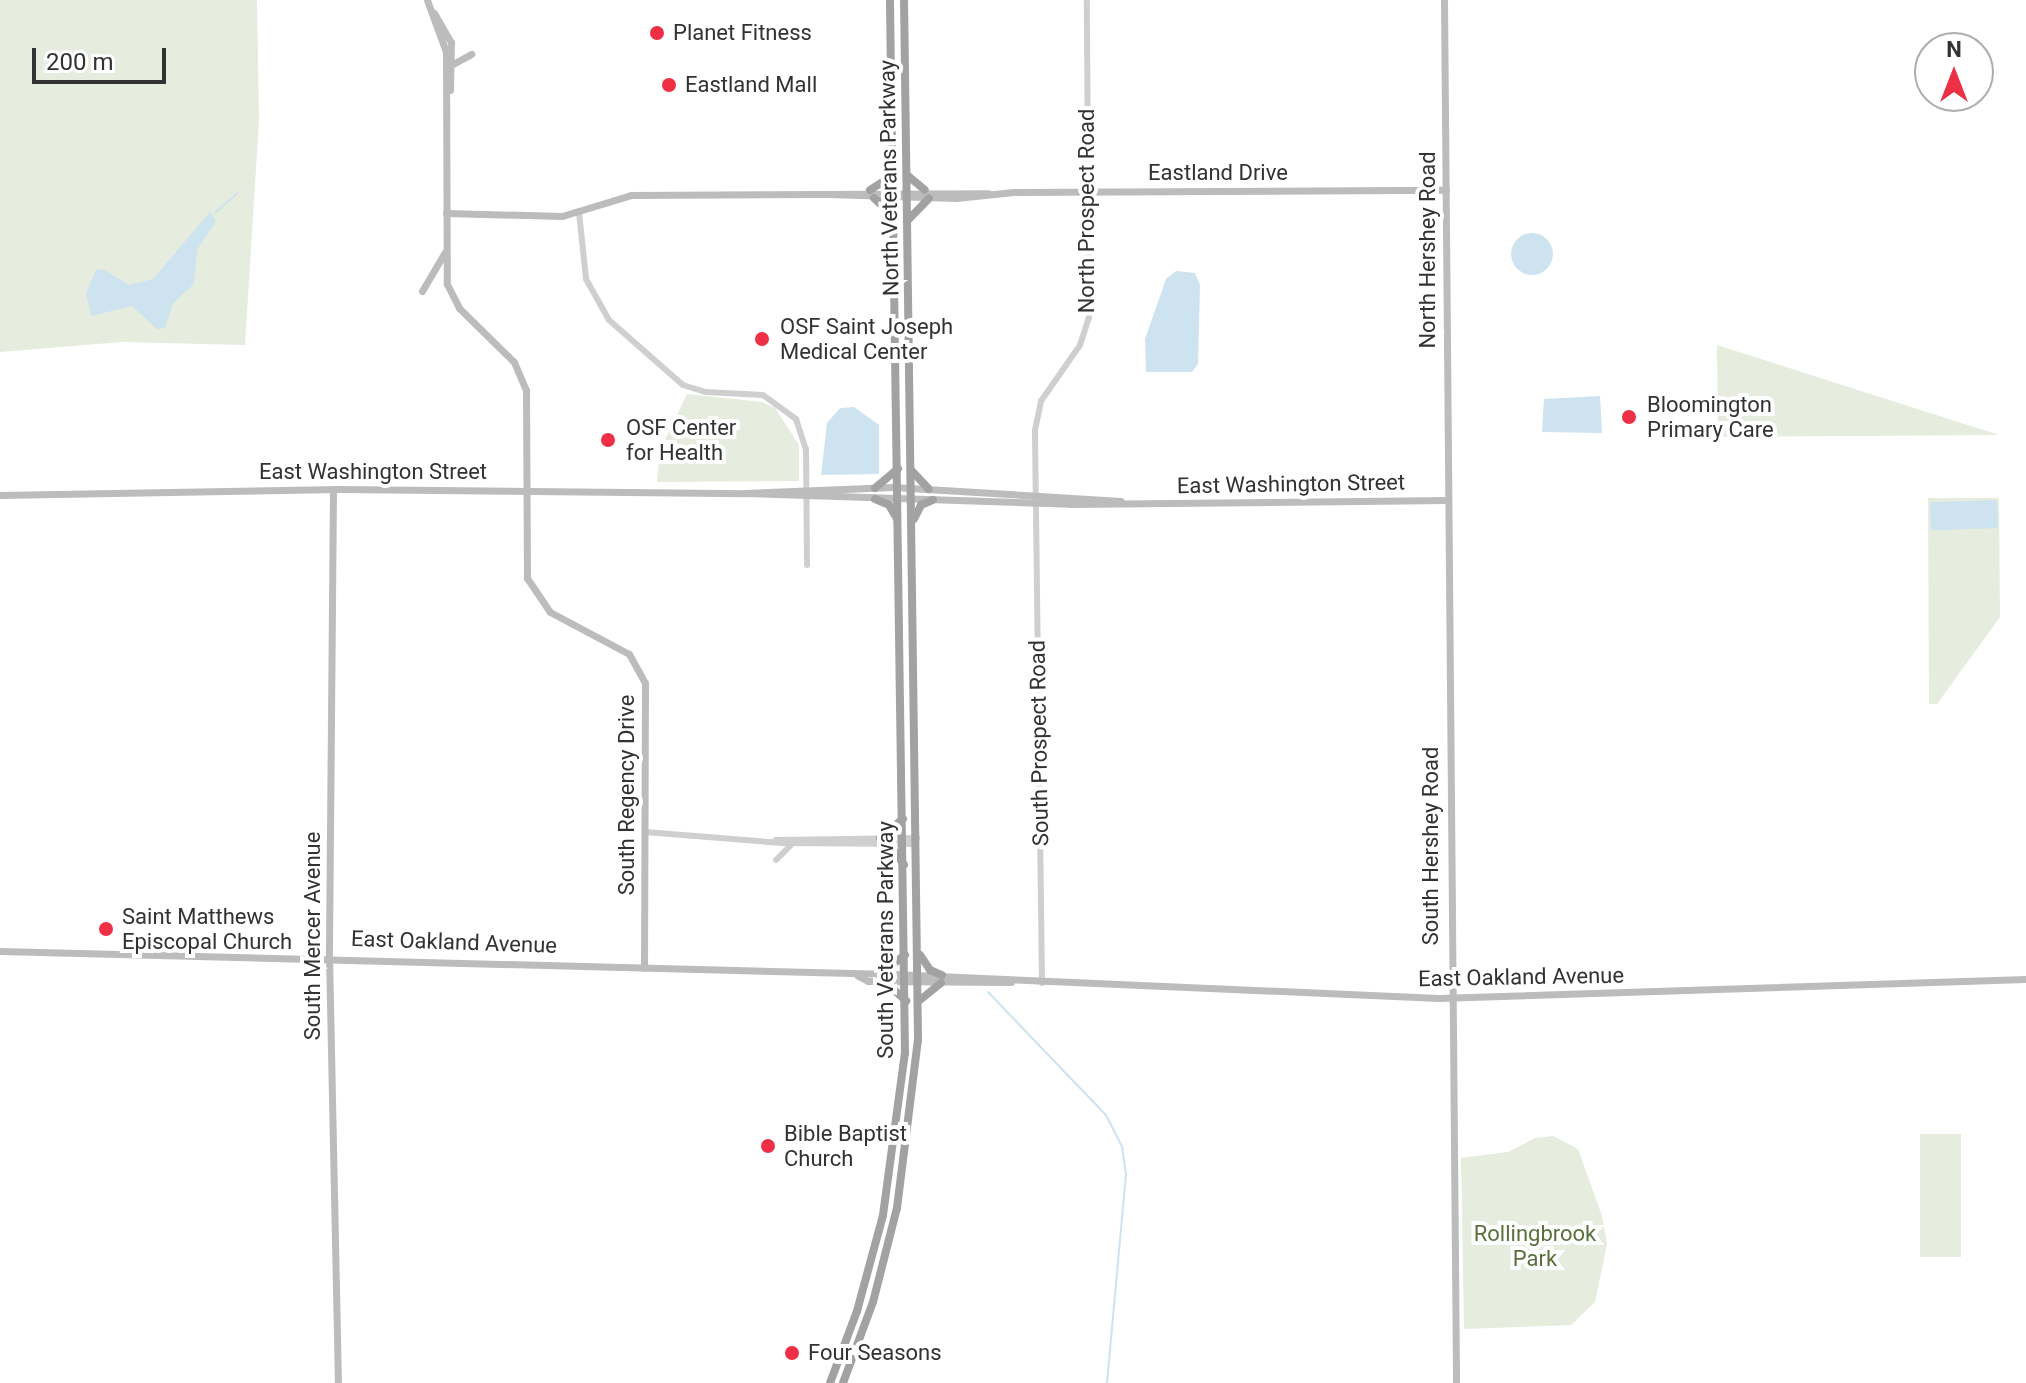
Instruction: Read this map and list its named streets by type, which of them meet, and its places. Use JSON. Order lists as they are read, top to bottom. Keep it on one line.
{"streets":{"highway":["North Veterans Parkway","South Veterans Parkway"],"main road":["Eastland Drive","North Hershey Road","East Washington Street","South Regency Drive","South Hershey Road","South Mercer Avenue","East Oakland Avenue"],"street":["North Prospect Road","South Prospect Road"]},"crossings":[["Eastland Drive","North Veterans Parkway"],["Eastland Drive","North Prospect Road"],["Eastland Drive","North Hershey Road"],["Eastland Drive","South Regency Drive"],["North Veterans Parkway","East Washington Street"],["North Veterans Parkway","South Veterans Parkway"],["North Prospect Road","East Washington Street"],["North Prospect Road","South Prospect Road"],["North Hershey Road","East Washington Street"],["North Hershey Road","South Hershey Road"],["East Washington Street","South Prospect Road"],["East Washington Street","South Regency Drive"],["East Washington Street","South Hershey Road"],["East Washington Street","South Mercer Avenue"],["East Washington Street","South Veterans Parkway"],["South Prospect Road","East Oakland Avenue"],["South Regency Drive","East Oakland Avenue"],["South Hershey Road","East Oakland Avenue"],["South Mercer Avenue","East Oakland Avenue"],["South Veterans Parkway","East Oakland Avenue"]],"parks":["Rollingbrook Park"],"places":["Planet Fitness","Eastland Mall","OSF Saint Joseph Medical Center","Bloomington Primary Care","OSF Center for Health","Saint Matthews Episcopal Church","Bible Baptist Church","Four Seasons"],"scale_bar":"200 m","north":"top"}
